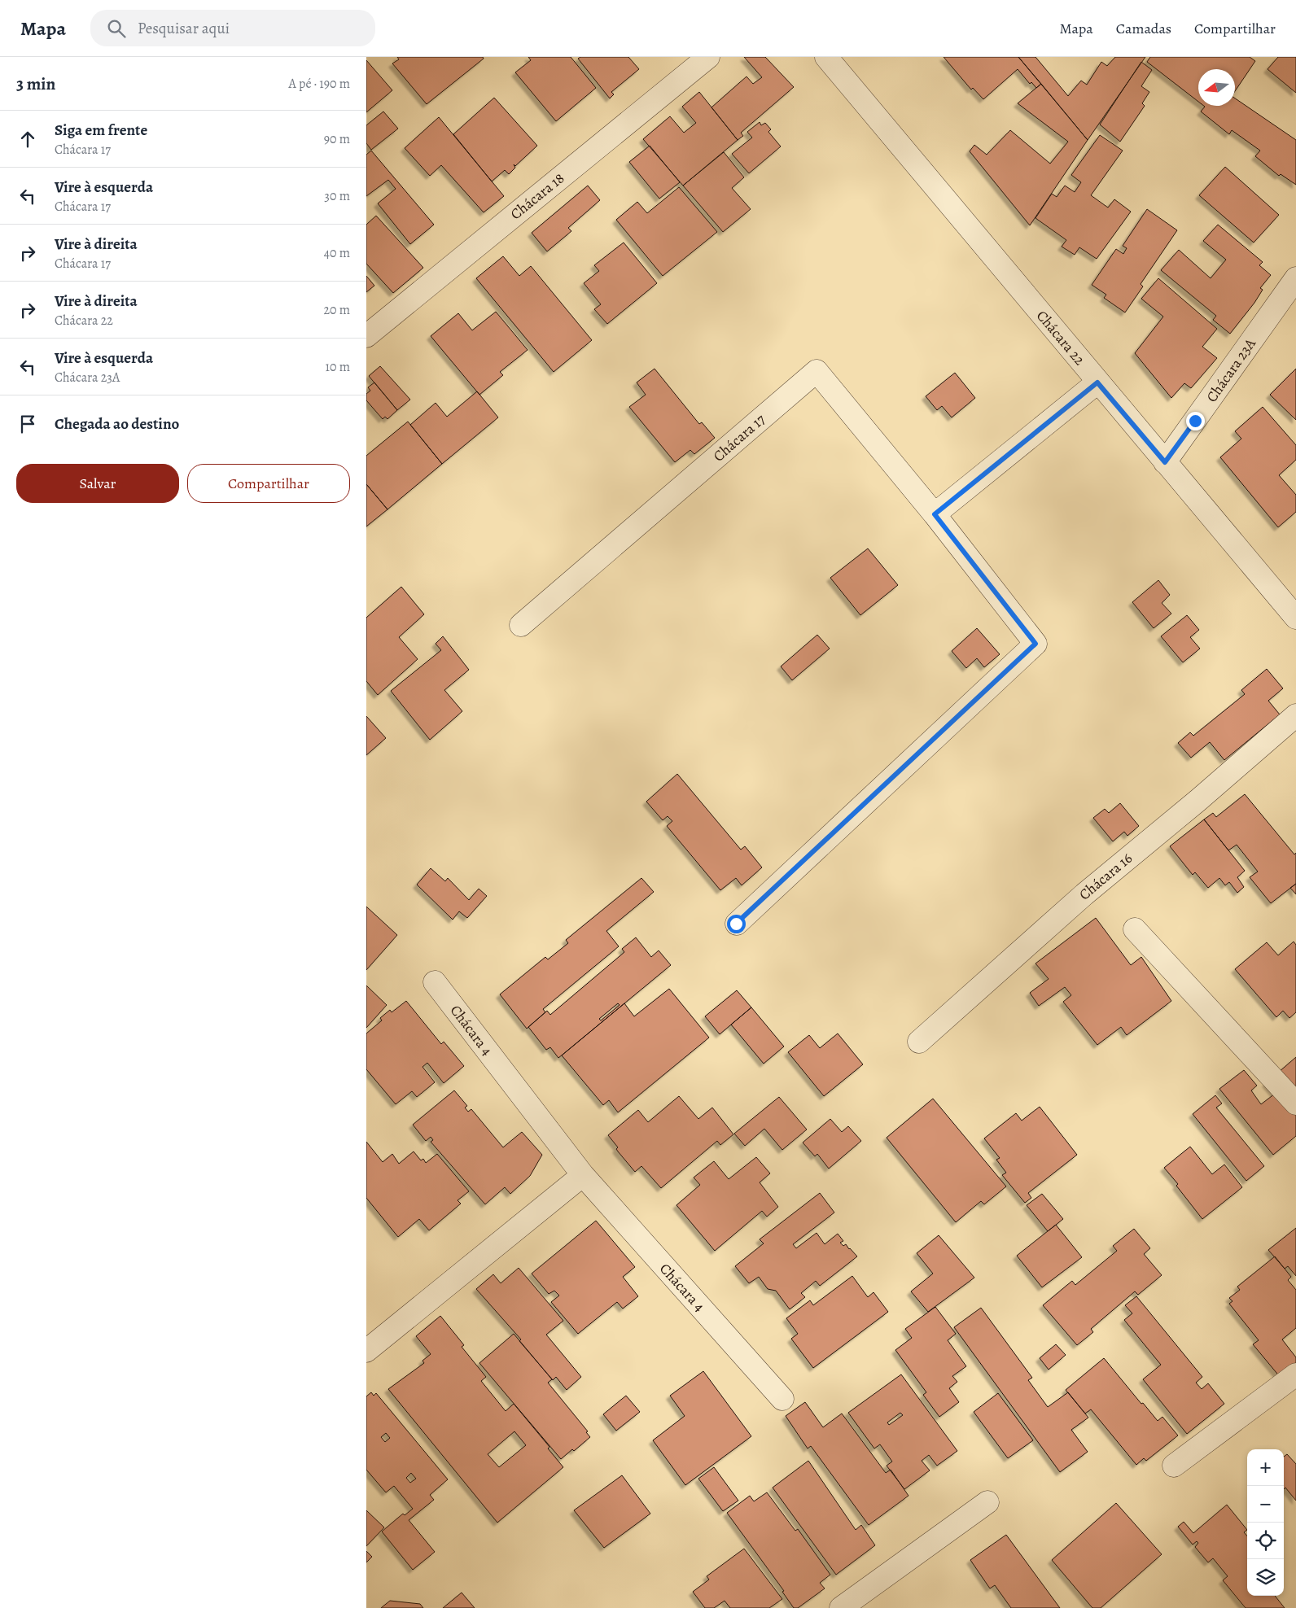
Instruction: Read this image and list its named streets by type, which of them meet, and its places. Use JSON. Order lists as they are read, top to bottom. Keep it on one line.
{"streets":{"street":["Chácara 18","Chácara 22","Chácara 23A","Chácara 17","Chácara 16","Chácara 4"]},"crossings":[["Chácara 22","Chácara 23A"]],"north":"left","page":{"header":"Mapa","search":"Pesquisar aqui","nav":["Mapa","Camadas","Compartilhar"],"heading":["3 min","A pé · 190 m"],"list":[["Siga em frente","Chácara 17","90 m"],["Vire à esquerda","Chácara 17","30 m"],["Vire à direita","Chácara 17","40 m"],["Vire à direita","Chácara 22","20 m"],["Vire à esquerda","Chácara 23A","10 m"],"Chegada ao destino"],"buttons":["Salvar","Compartilhar"],"map_buttons":["+","−"]}}
